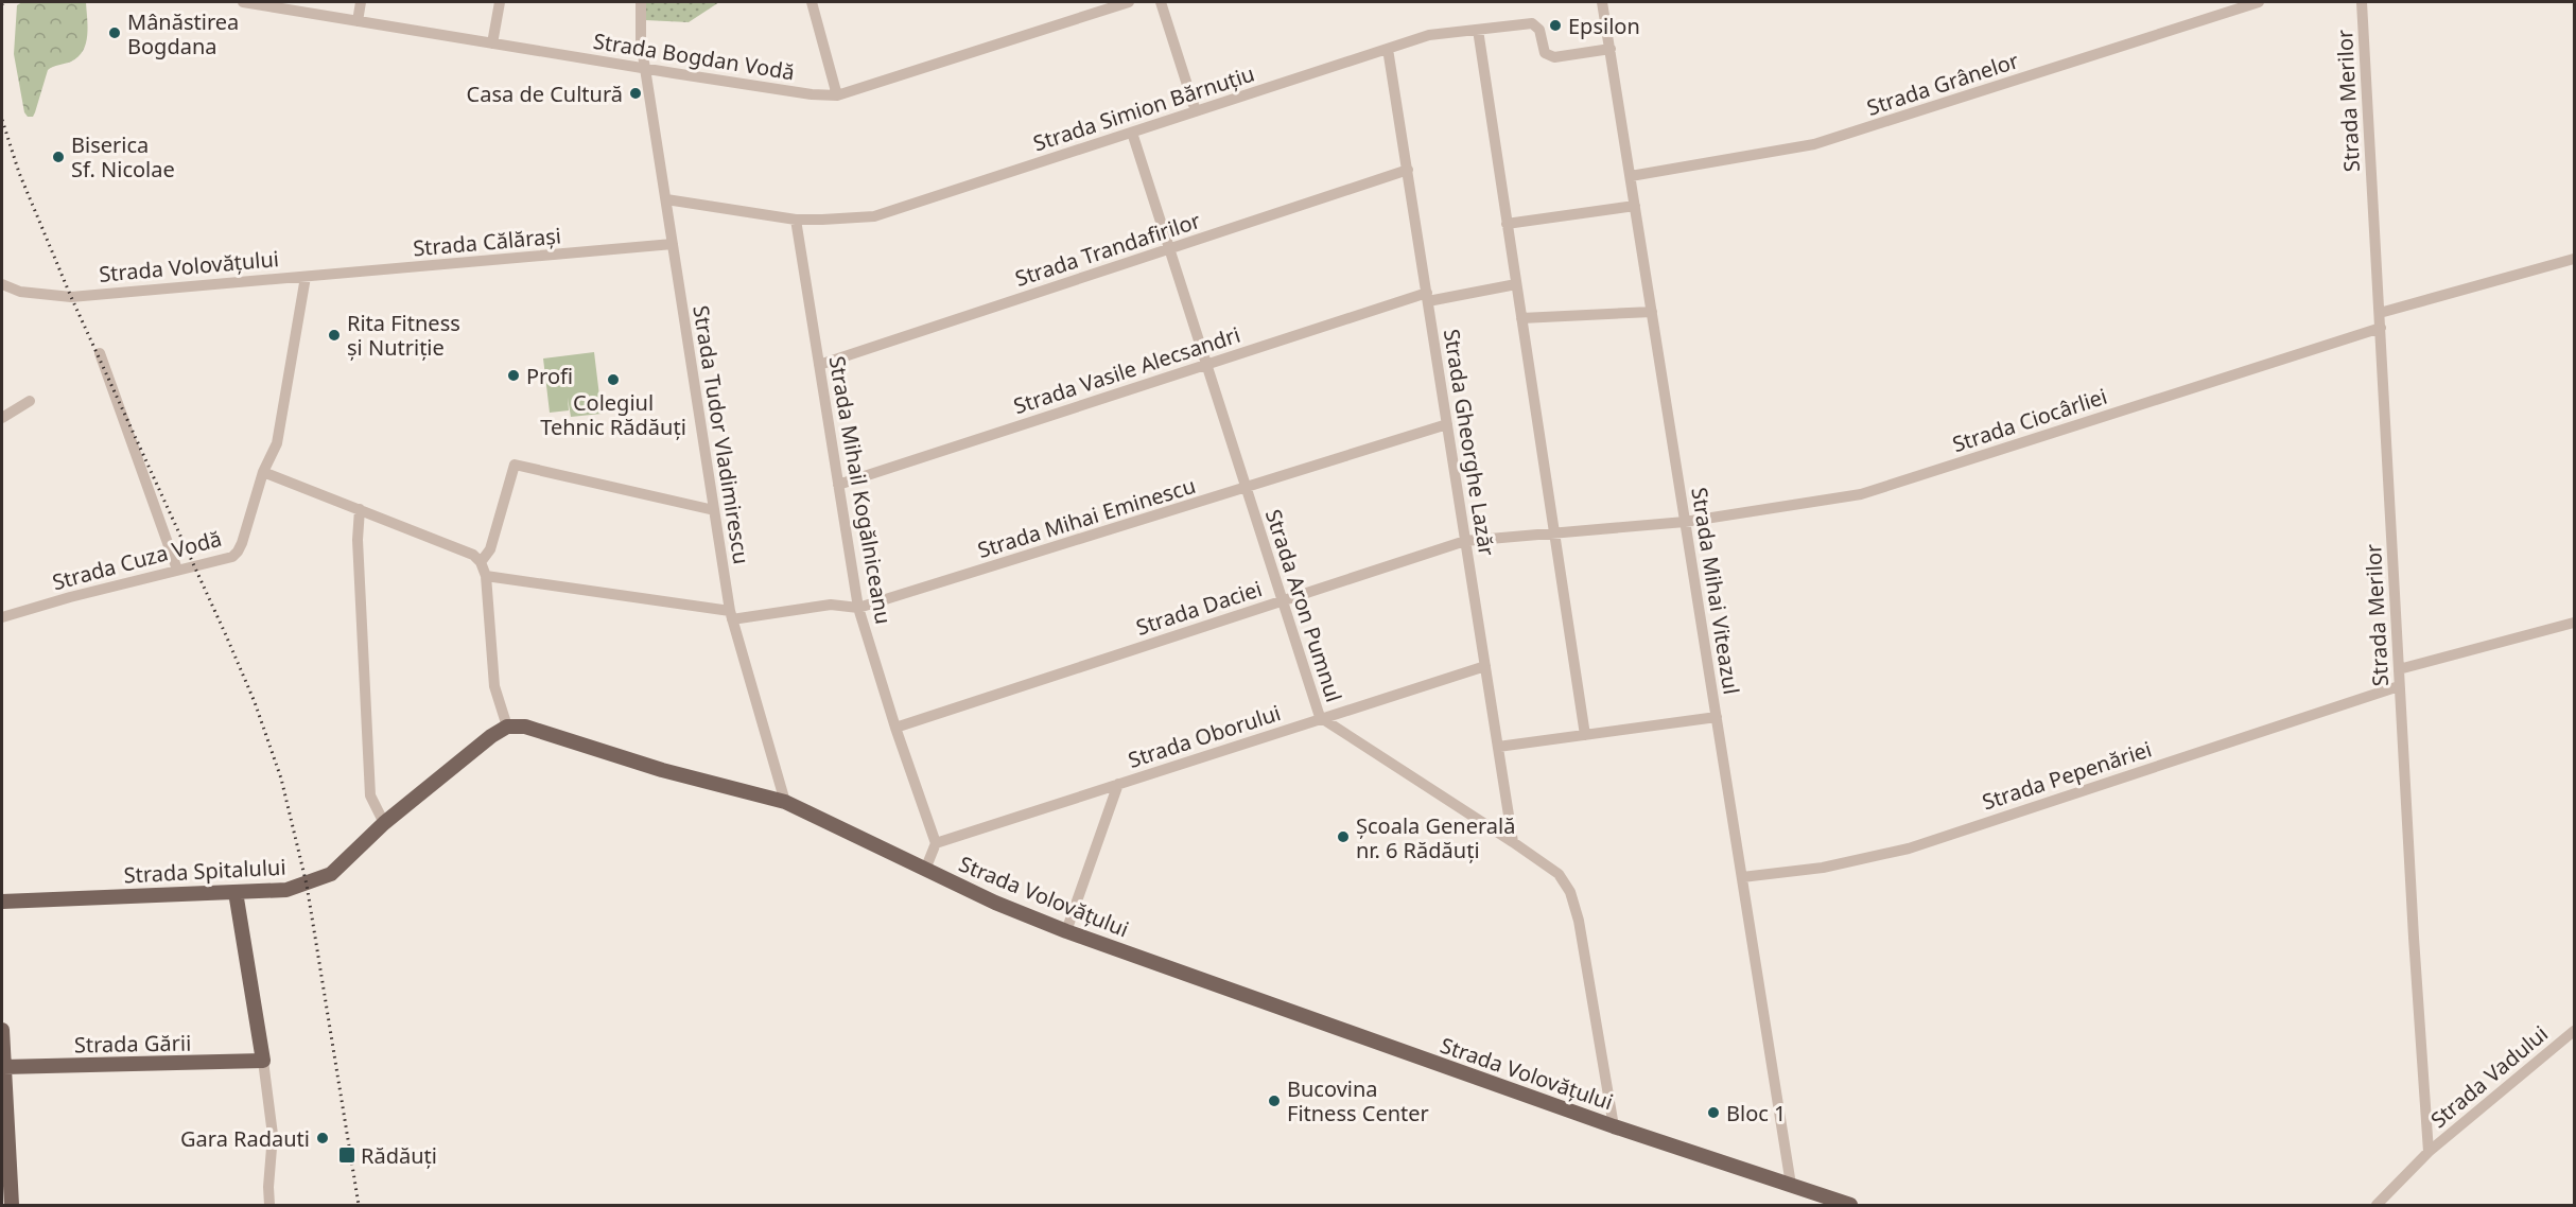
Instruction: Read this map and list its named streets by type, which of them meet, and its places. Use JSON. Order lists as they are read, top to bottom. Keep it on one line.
{"streets":{"main road":["Strada Volovățului","Strada Spitalului","Strada Gării"],"street":["Strada Bogdan Vodă","Strada Grânelor","Strada Merilor","Strada Simion Bărnuțiu","Strada Călărași","Strada Trandafirilor","Strada Vasile Alecsandri","Strada Ciocârliei","Strada Tudor Vladimirescu","Strada Gheorghe Lazăr","Strada Mihail Kogălniceanu","Strada Mihai Eminescu","Strada Cuza Vodă","Strada Mihai Viteazul","Strada Aron Pumnul","Strada Daciei","Strada Oborului","Strada Pepenăriei","Strada Vadului"]},"crossings":[["Strada Bogdan Vodă","Strada Tudor Vladimirescu"],["Strada Grânelor","Strada Mihai Viteazul"],["Strada Merilor","Strada Ciocârliei"],["Strada Merilor","Strada Pepenăriei"],["Strada Merilor","Strada Vadului"],["Strada Simion Bărnuțiu","Strada Tudor Vladimirescu"],["Strada Simion Bărnuțiu","Strada Gheorghe Lazăr"],["Strada Simion Bărnuțiu","Strada Mihail Kogălniceanu"],["Strada Simion Bărnuțiu","Strada Mihai Viteazul"],["Strada Simion Bărnuțiu","Strada Aron Pumnul"],["Strada Călărași","Strada Volovățului"],["Strada Călărași","Strada Tudor Vladimirescu"],["Strada Trandafirilor","Strada Gheorghe Lazăr"],["Strada Trandafirilor","Strada Mihail Kogălniceanu"],["Strada Trandafirilor","Strada Aron Pumnul"],["Strada Volovățului","Strada Tudor Vladimirescu"],["Strada Volovățului","Strada Cuza Vodă"],["Strada Volovățului","Strada Mihai Viteazul"],["Strada Volovățului","Strada Aron Pumnul"],["Strada Volovățului","Strada Spitalului"],["Strada Vasile Alecsandri","Strada Gheorghe Lazăr"],["Strada Vasile Alecsandri","Strada Mihail Kogălniceanu"],["Strada Vasile Alecsandri","Strada Aron Pumnul"],["Strada Ciocârliei","Strada Mihai Viteazul"],["Strada Ciocârliei","Strada Daciei"],["Strada Tudor Vladimirescu","Strada Mihai Eminescu"],["Strada Gheorghe Lazăr","Strada Mihai Eminescu"],["Strada Gheorghe Lazăr","Strada Aron Pumnul"],["Strada Gheorghe Lazăr","Strada Daciei"],["Strada Gheorghe Lazăr","Strada Oborului"],["Strada Mihail Kogălniceanu","Strada Mihai Eminescu"],["Strada Mihail Kogălniceanu","Strada Daciei"],["Strada Mihail Kogălniceanu","Strada Oborului"],["Strada Mihai Eminescu","Strada Aron Pumnul"],["Strada Mihai Viteazul","Strada Pepenăriei"],["Strada Aron Pumnul","Strada Daciei"],["Strada Aron Pumnul","Strada Oborului"]],"places":{"other":["Epsilon","Mânăstirea Bogdana","Casa de Cultură","Biserica Sf. Nicolae","Rita Fitness și Nutriție","Profi","Colegiul Tehnic Rădăuți","Școala Generală nr. 6 Rădăuți","Bucovina Fitness Center","Bloc 1","Gara Radauti"],"transit":["Rădăuți"]}}
